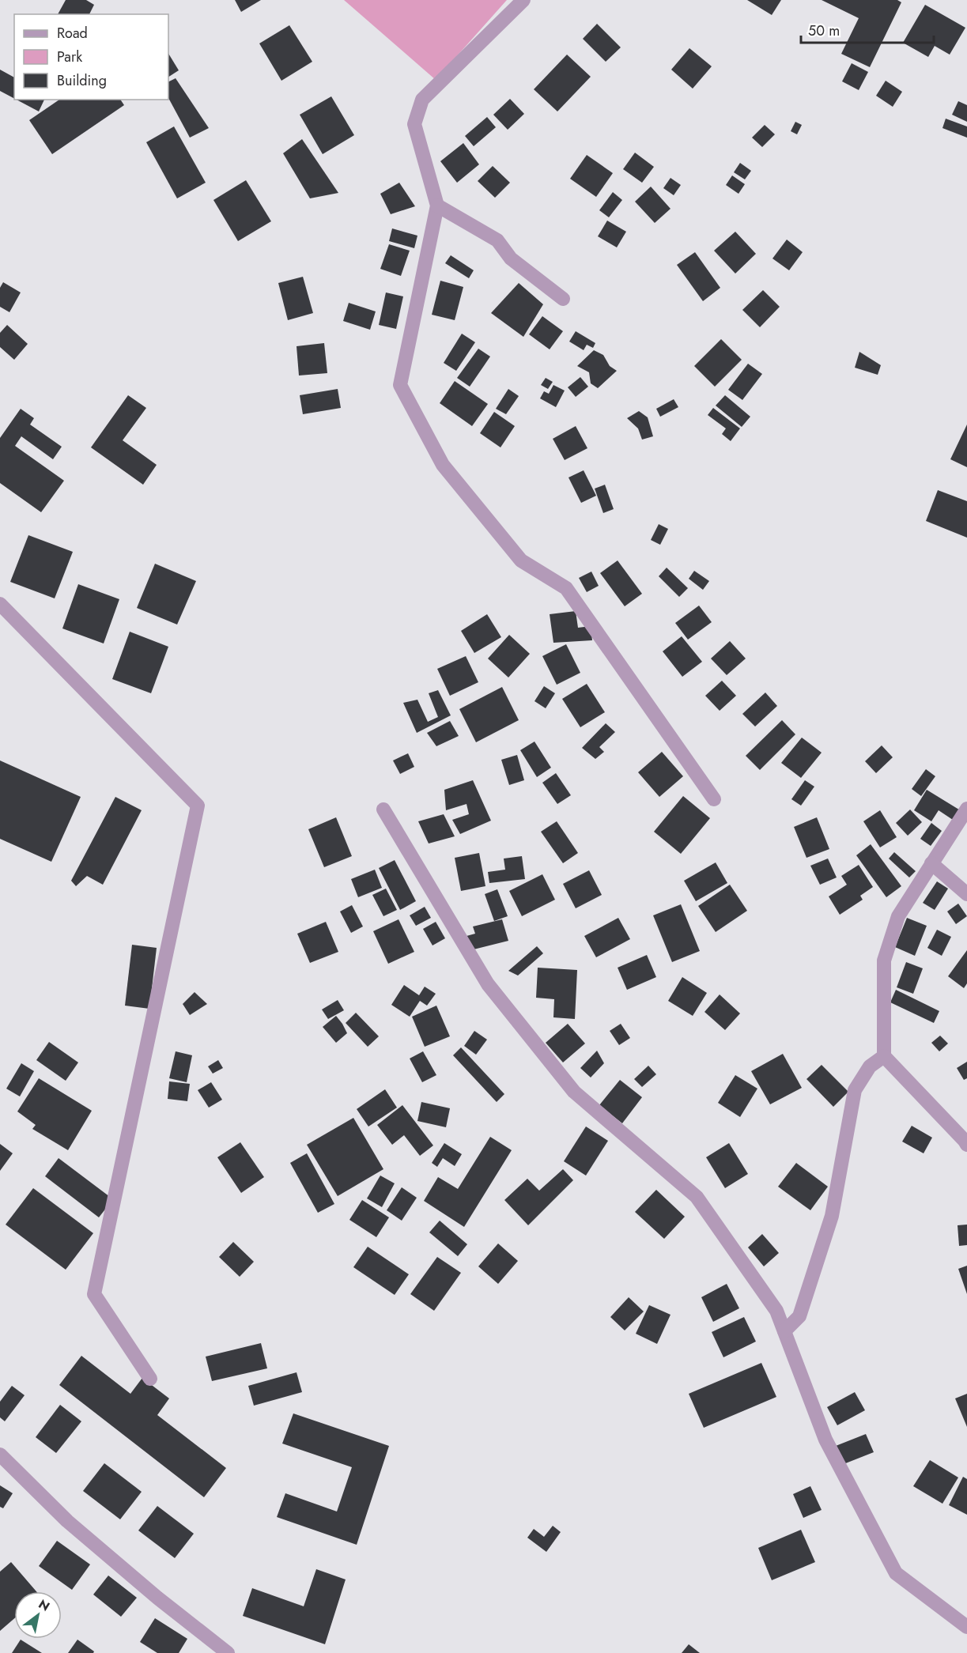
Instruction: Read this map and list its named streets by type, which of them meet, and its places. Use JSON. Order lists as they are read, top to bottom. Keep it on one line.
{"legend":["Road","Park","Building"],"scale_bar":"50 m","north":"top right"}
